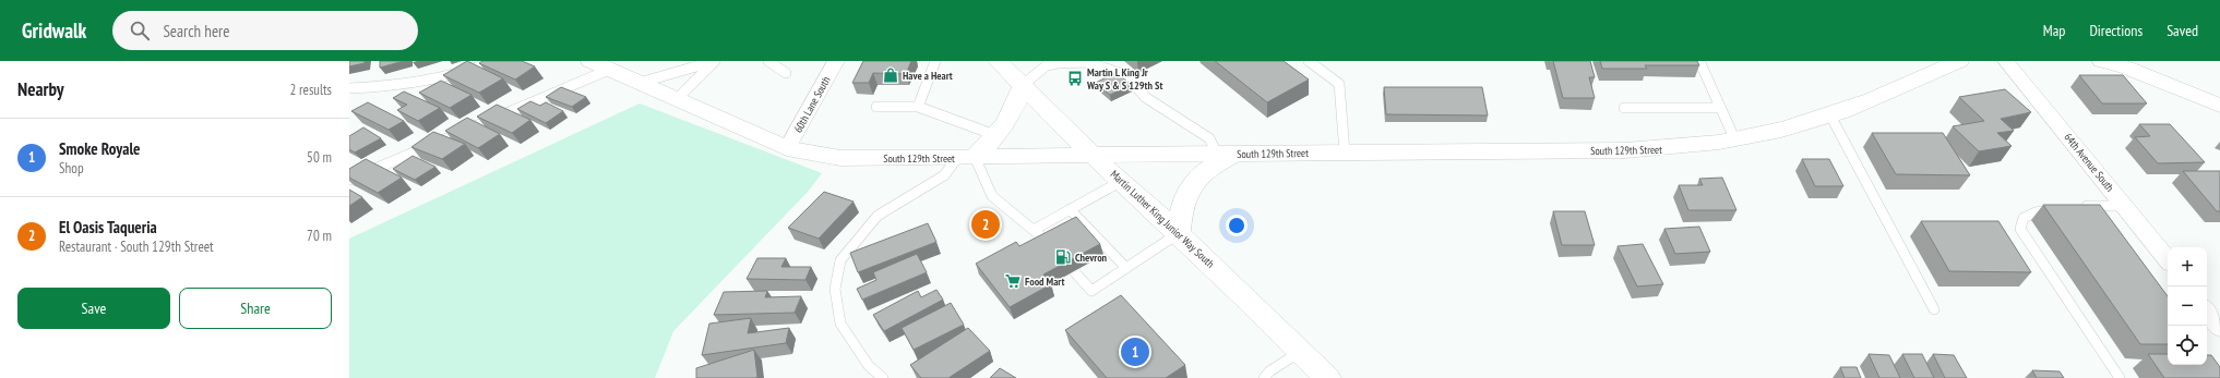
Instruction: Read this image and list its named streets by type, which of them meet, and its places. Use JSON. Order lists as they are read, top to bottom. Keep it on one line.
{"streets":{"street":["60th Lane South","South 129th Street","64th Avenue South","Martin Luther King Junior Way South"]},"crossings":[["60th Lane South","South 129th Street"],["South 129th Street","Martin Luther King Junior Way South"]],"places":{"shop":["Have a Heart"],"bus stop":["Martin L King Jr Way S & S 129th St"],"fuel station":["Chevron"],"supermarket":["Food Mart"]},"page":{"header":"Gridwalk","search":"Search here","nav":["Map","Directions","Saved"],"heading":["Nearby","2 results"],"list":[{"mark":"1","name":"Smoke Royale","note":"Shop","value":"50 m"},{"mark":"2","name":"El Oasis Taqueria","note":"Restaurant · South 129th Street","value":"70 m"}],"pins":["2","1"],"map_buttons":["+","−"],"buttons":["Save","Share"]}}
